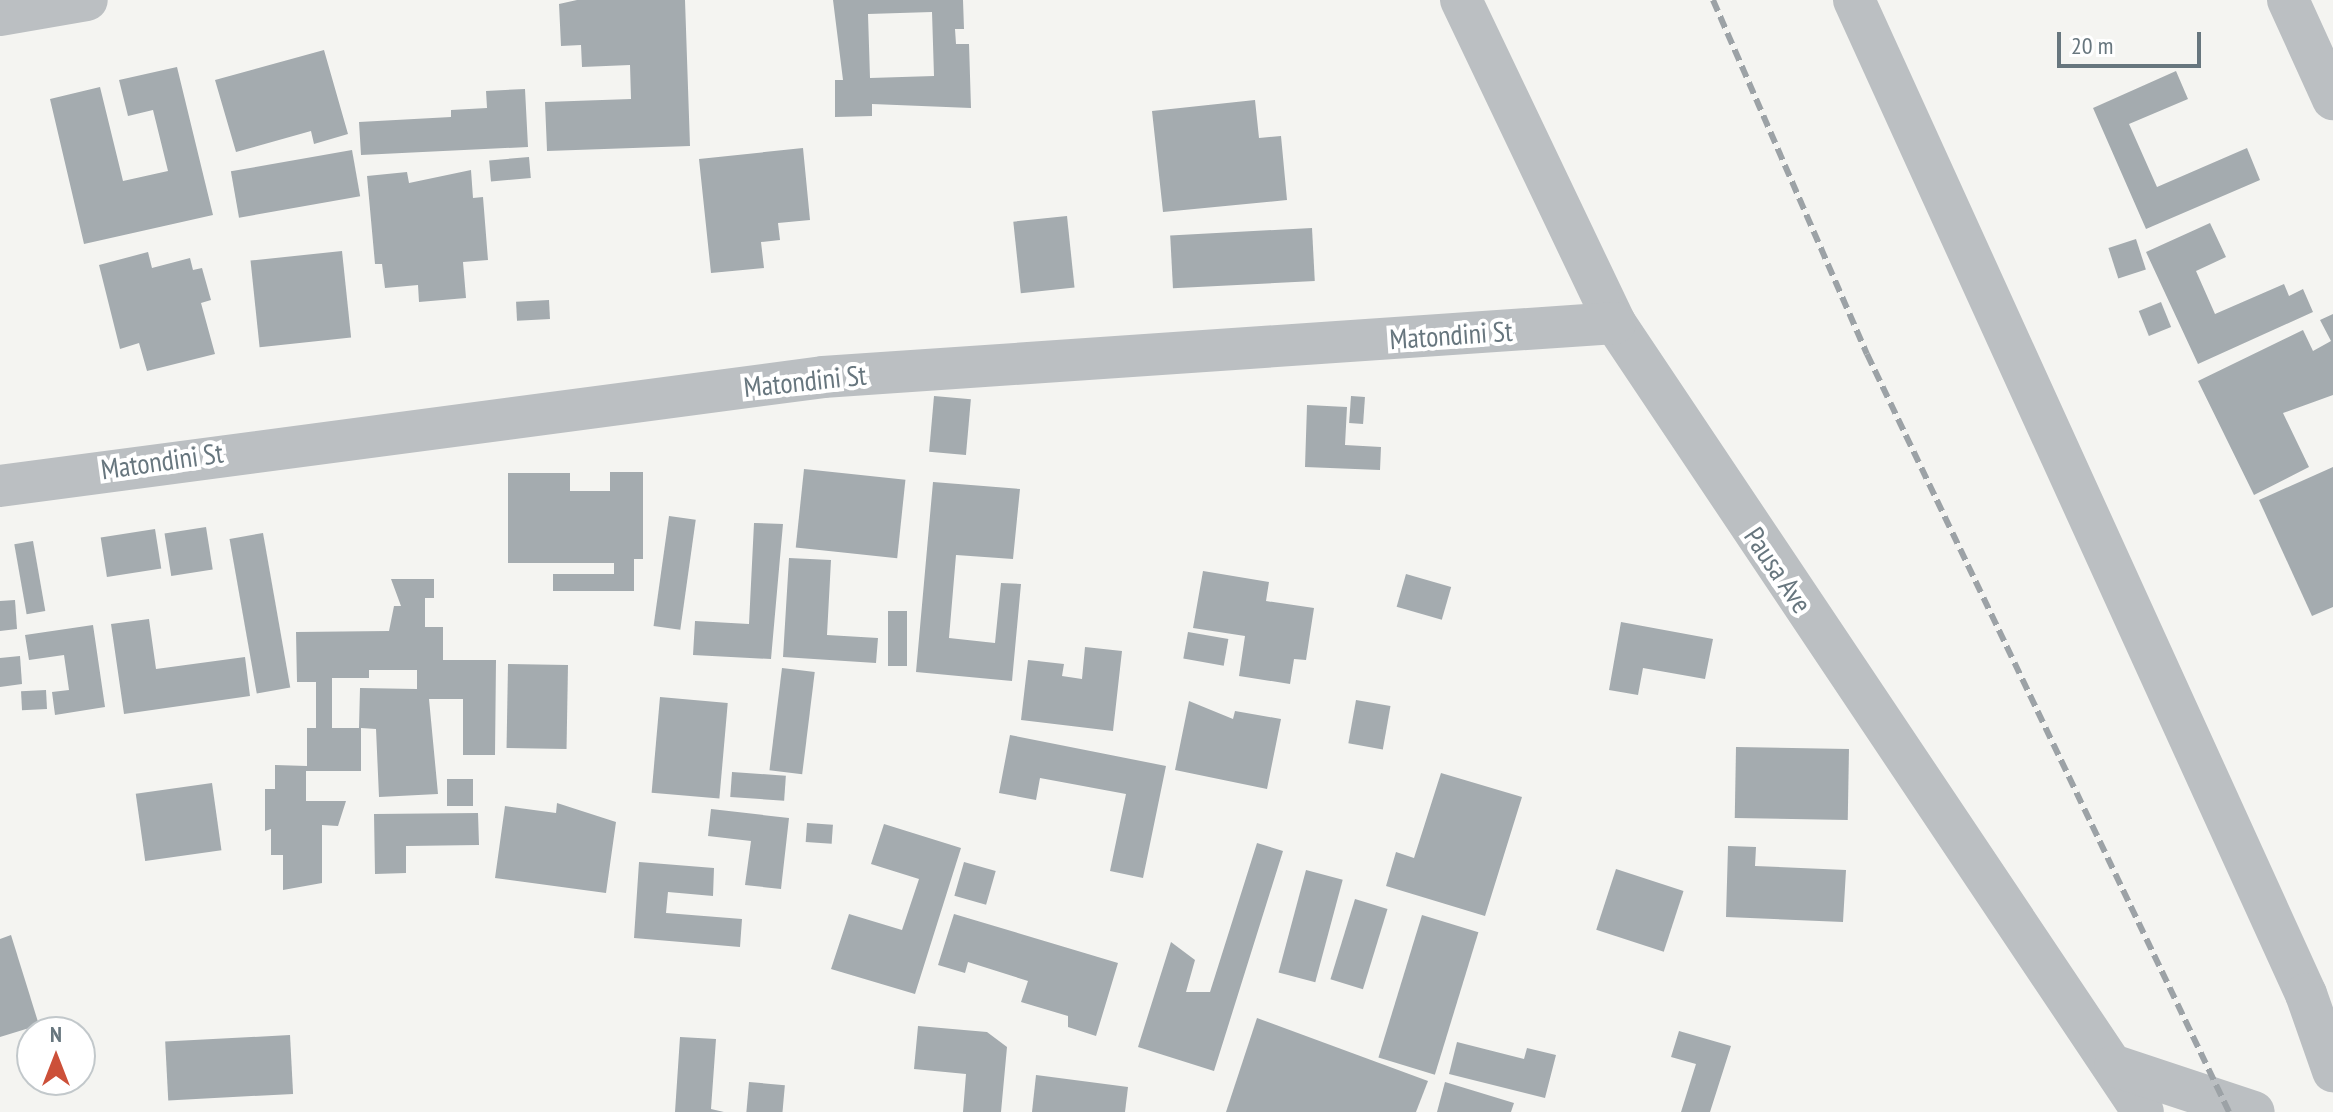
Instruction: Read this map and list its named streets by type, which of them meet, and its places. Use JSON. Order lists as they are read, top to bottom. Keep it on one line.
{"streets":{"street":["Matondini St","Pausa Ave"]},"crossings":[["Matondini St","Pausa Ave"]],"scale_bar":"20 m","north":"top"}
